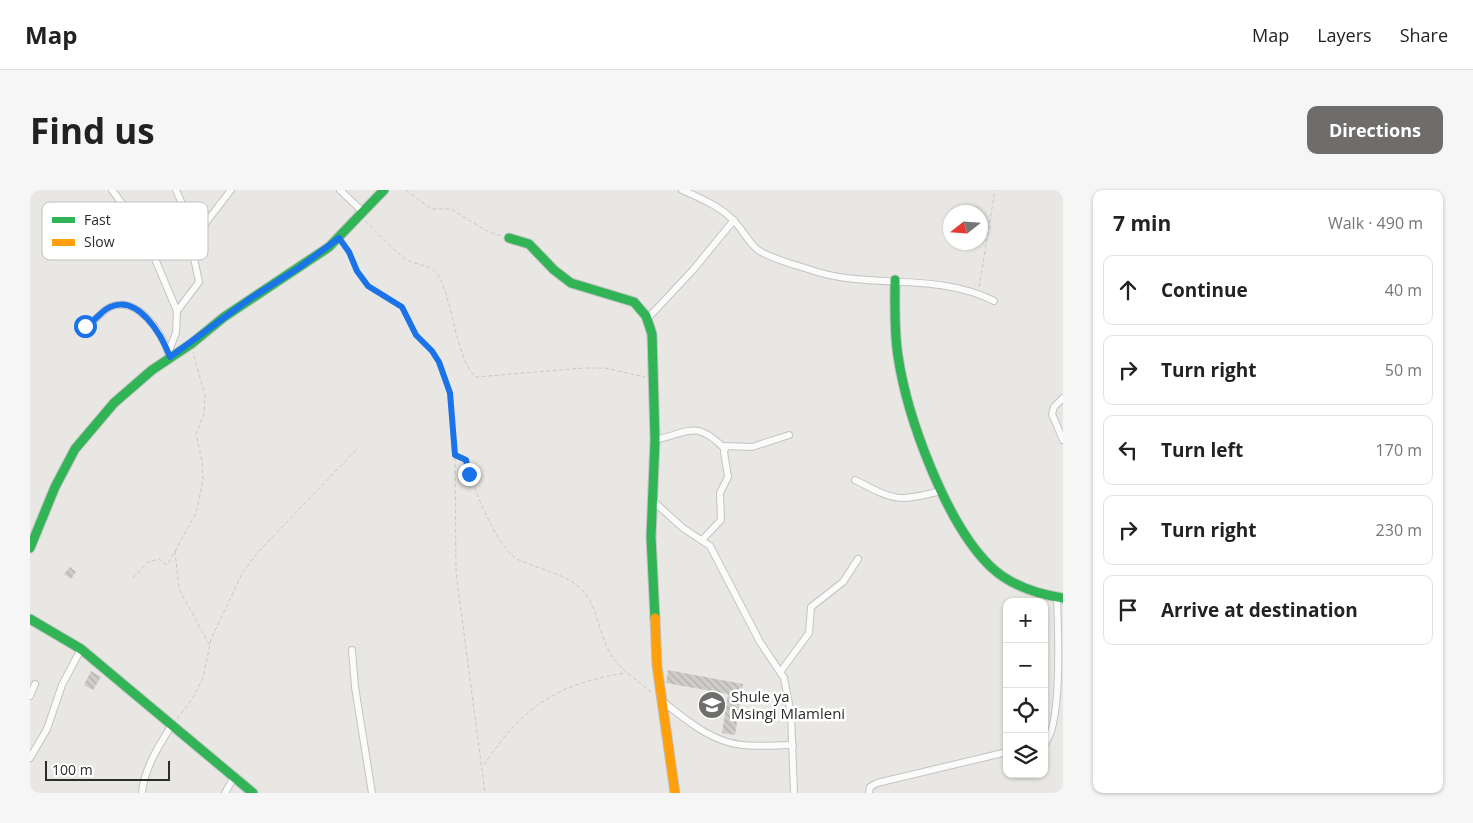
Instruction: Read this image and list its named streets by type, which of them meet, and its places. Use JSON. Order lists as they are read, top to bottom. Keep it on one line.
{"places":{"school or university":["Shule ya Msingi Mlamleni"]},"legend":["Fast","Slow"],"scale_bar":"100 m","north":"left","page":{"header":"Map","nav":["Map","Layers","Share"],"buttons":"Directions","title":"Find us","heading":["7 min","Walk · 490 m"],"list":[["Continue","40 m"],["Turn right","50 m"],["Turn left","170 m"],["Turn right","230 m"],"Arrive at destination"],"map_buttons":["+","−"],"scale":"100 m"}}
